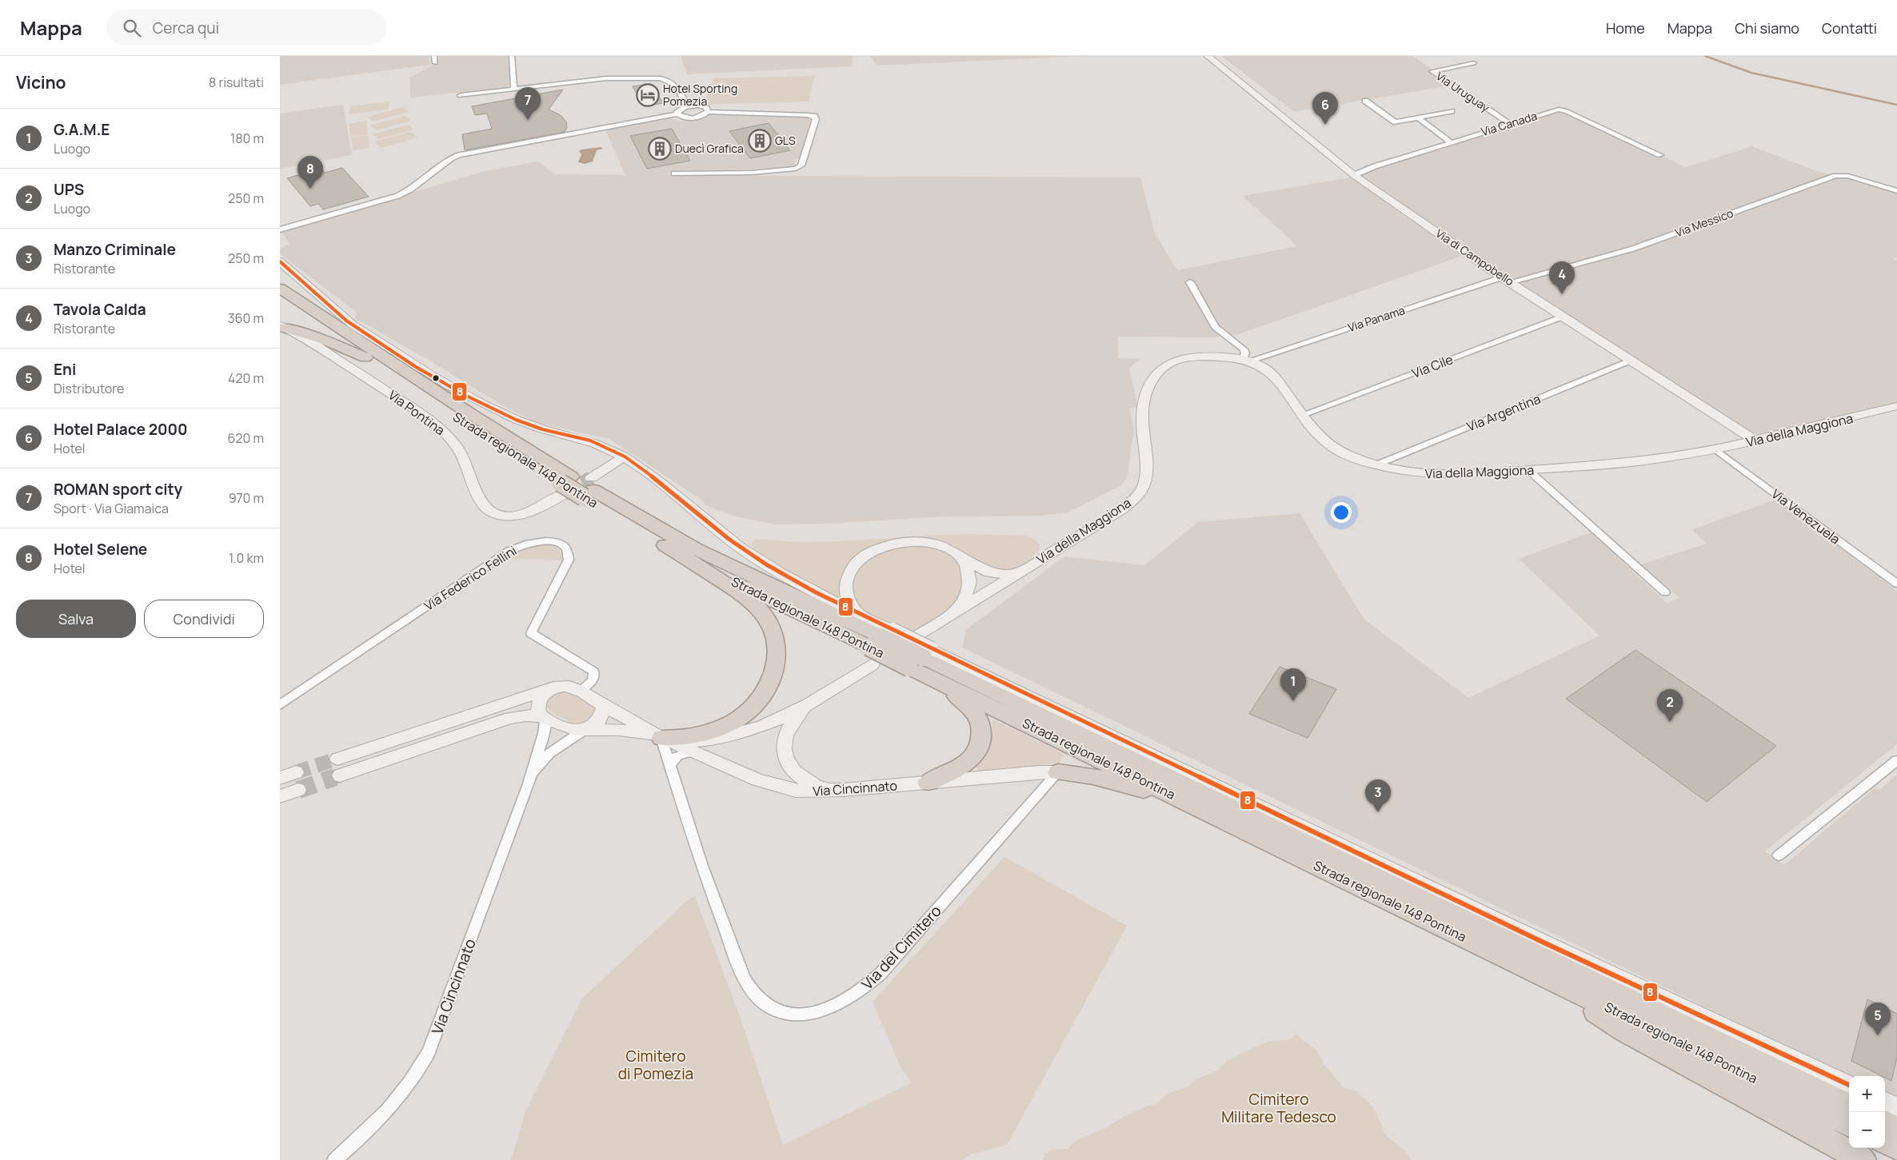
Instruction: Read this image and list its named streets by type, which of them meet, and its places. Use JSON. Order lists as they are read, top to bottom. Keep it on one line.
{"streets":{"highway":["Strada regionale 148 Pontina"],"street":["Via Uruguay","Via Canada","Via Messico","Via di Campobello","Via Panama","Via Cile","Via Pontina","Via Argentina","Via della Maggiona","Via Venezuela","Via Federico Fellini","Via Cincinnato","Via del Cimitero"]},"crossings":[["Via Uruguay","Via Canada"],["Via Canada","Via di Campobello"],["Via Messico","Via di Campobello"],["Via Messico","Via Panama"],["Via di Campobello","Via Panama"],["Via di Campobello","Via Cile"],["Via di Campobello","Via Argentina"],["Via di Campobello","Via della Maggiona"],["Via Panama","Via della Maggiona"],["Via Cile","Via della Maggiona"],["Via Pontina","Strada regionale 148 Pontina"],["Via Argentina","Via della Maggiona"],["Via della Maggiona","Via Venezuela"],["Via Federico Fellini","Via Cincinnato"],["Via Cincinnato","Via del Cimitero"]],"parks":["Cimitero di Pomezia","Cimitero Militare Tedesco"],"places":{"hotel":["Hotel Sporting Pomezia"],"building":["GLS","Duecì Grafica"]},"lines":["transit line 8"],"page":{"header":"Mappa","search":"Cerca qui","nav":["Home","Mappa","Chi siamo","Contatti"],"heading":["Vicino","8 risultati"],"pins":["7","6","8","4","1","2","3","5"],"list":[{"mark":"1","name":"G.A.M.E","note":"Luogo","value":"180 m"},{"mark":"2","name":"UPS","note":"Luogo","value":"250 m"},{"mark":"3","name":"Manzo Criminale","note":"Ristorante","value":"250 m"},{"mark":"4","name":"Tavola Calda","note":"Ristorante","value":"360 m"},{"mark":"5","name":"Eni","note":"Distributore","value":"420 m"},{"mark":"6","name":"Hotel Palace 2000","note":"Hotel","value":"620 m"},{"mark":"7","name":"ROMAN sport city","note":"Sport · Via Giamaica","value":"970 m"},{"mark":"8","name":"Hotel Selene","note":"Hotel","value":"1.0 km"}],"buttons":["Salva","Condividi"],"map_buttons":["+","−"]}}
